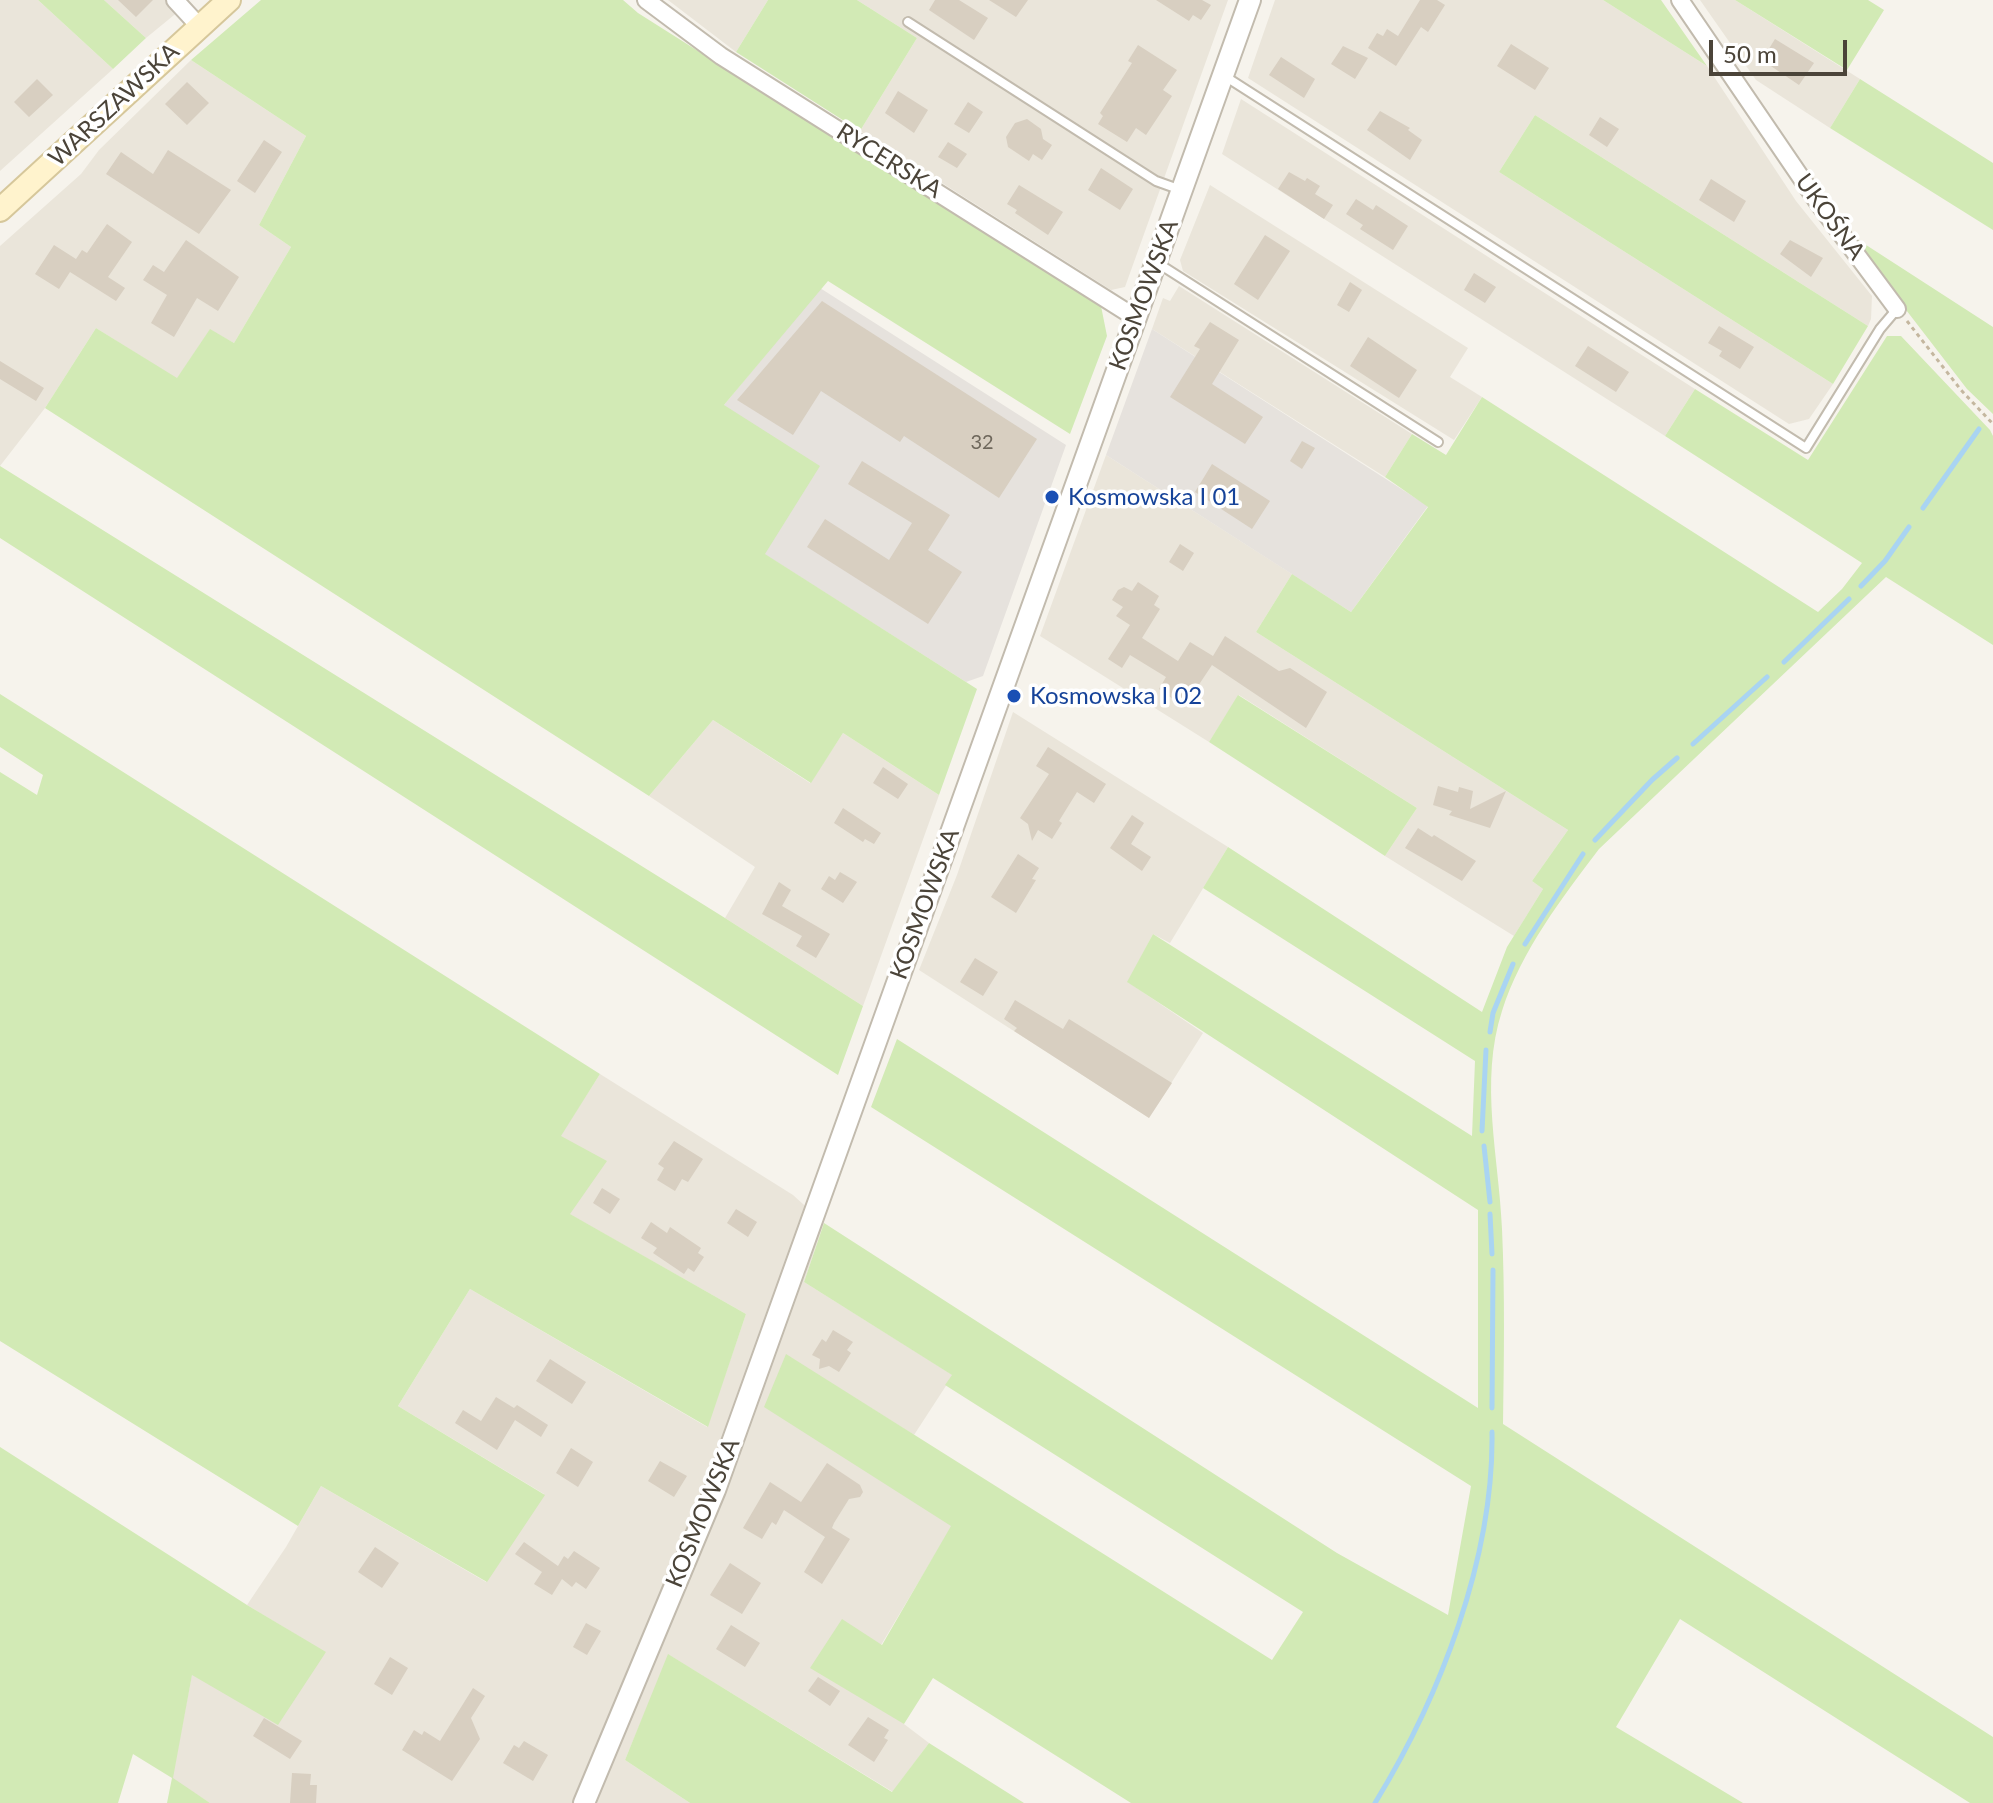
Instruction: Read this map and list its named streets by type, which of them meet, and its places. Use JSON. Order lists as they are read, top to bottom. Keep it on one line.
{"streets":{"main road":["WARSZAWSKA"],"street":["RYCERSKA","UKOŚNA","KOSMOWSKA"]},"crossings":[["RYCERSKA","KOSMOWSKA"]],"places":["Kosmowska I 01","Kosmowska I 02"],"house_numbers":["32"],"scale_bar":"50 m"}
